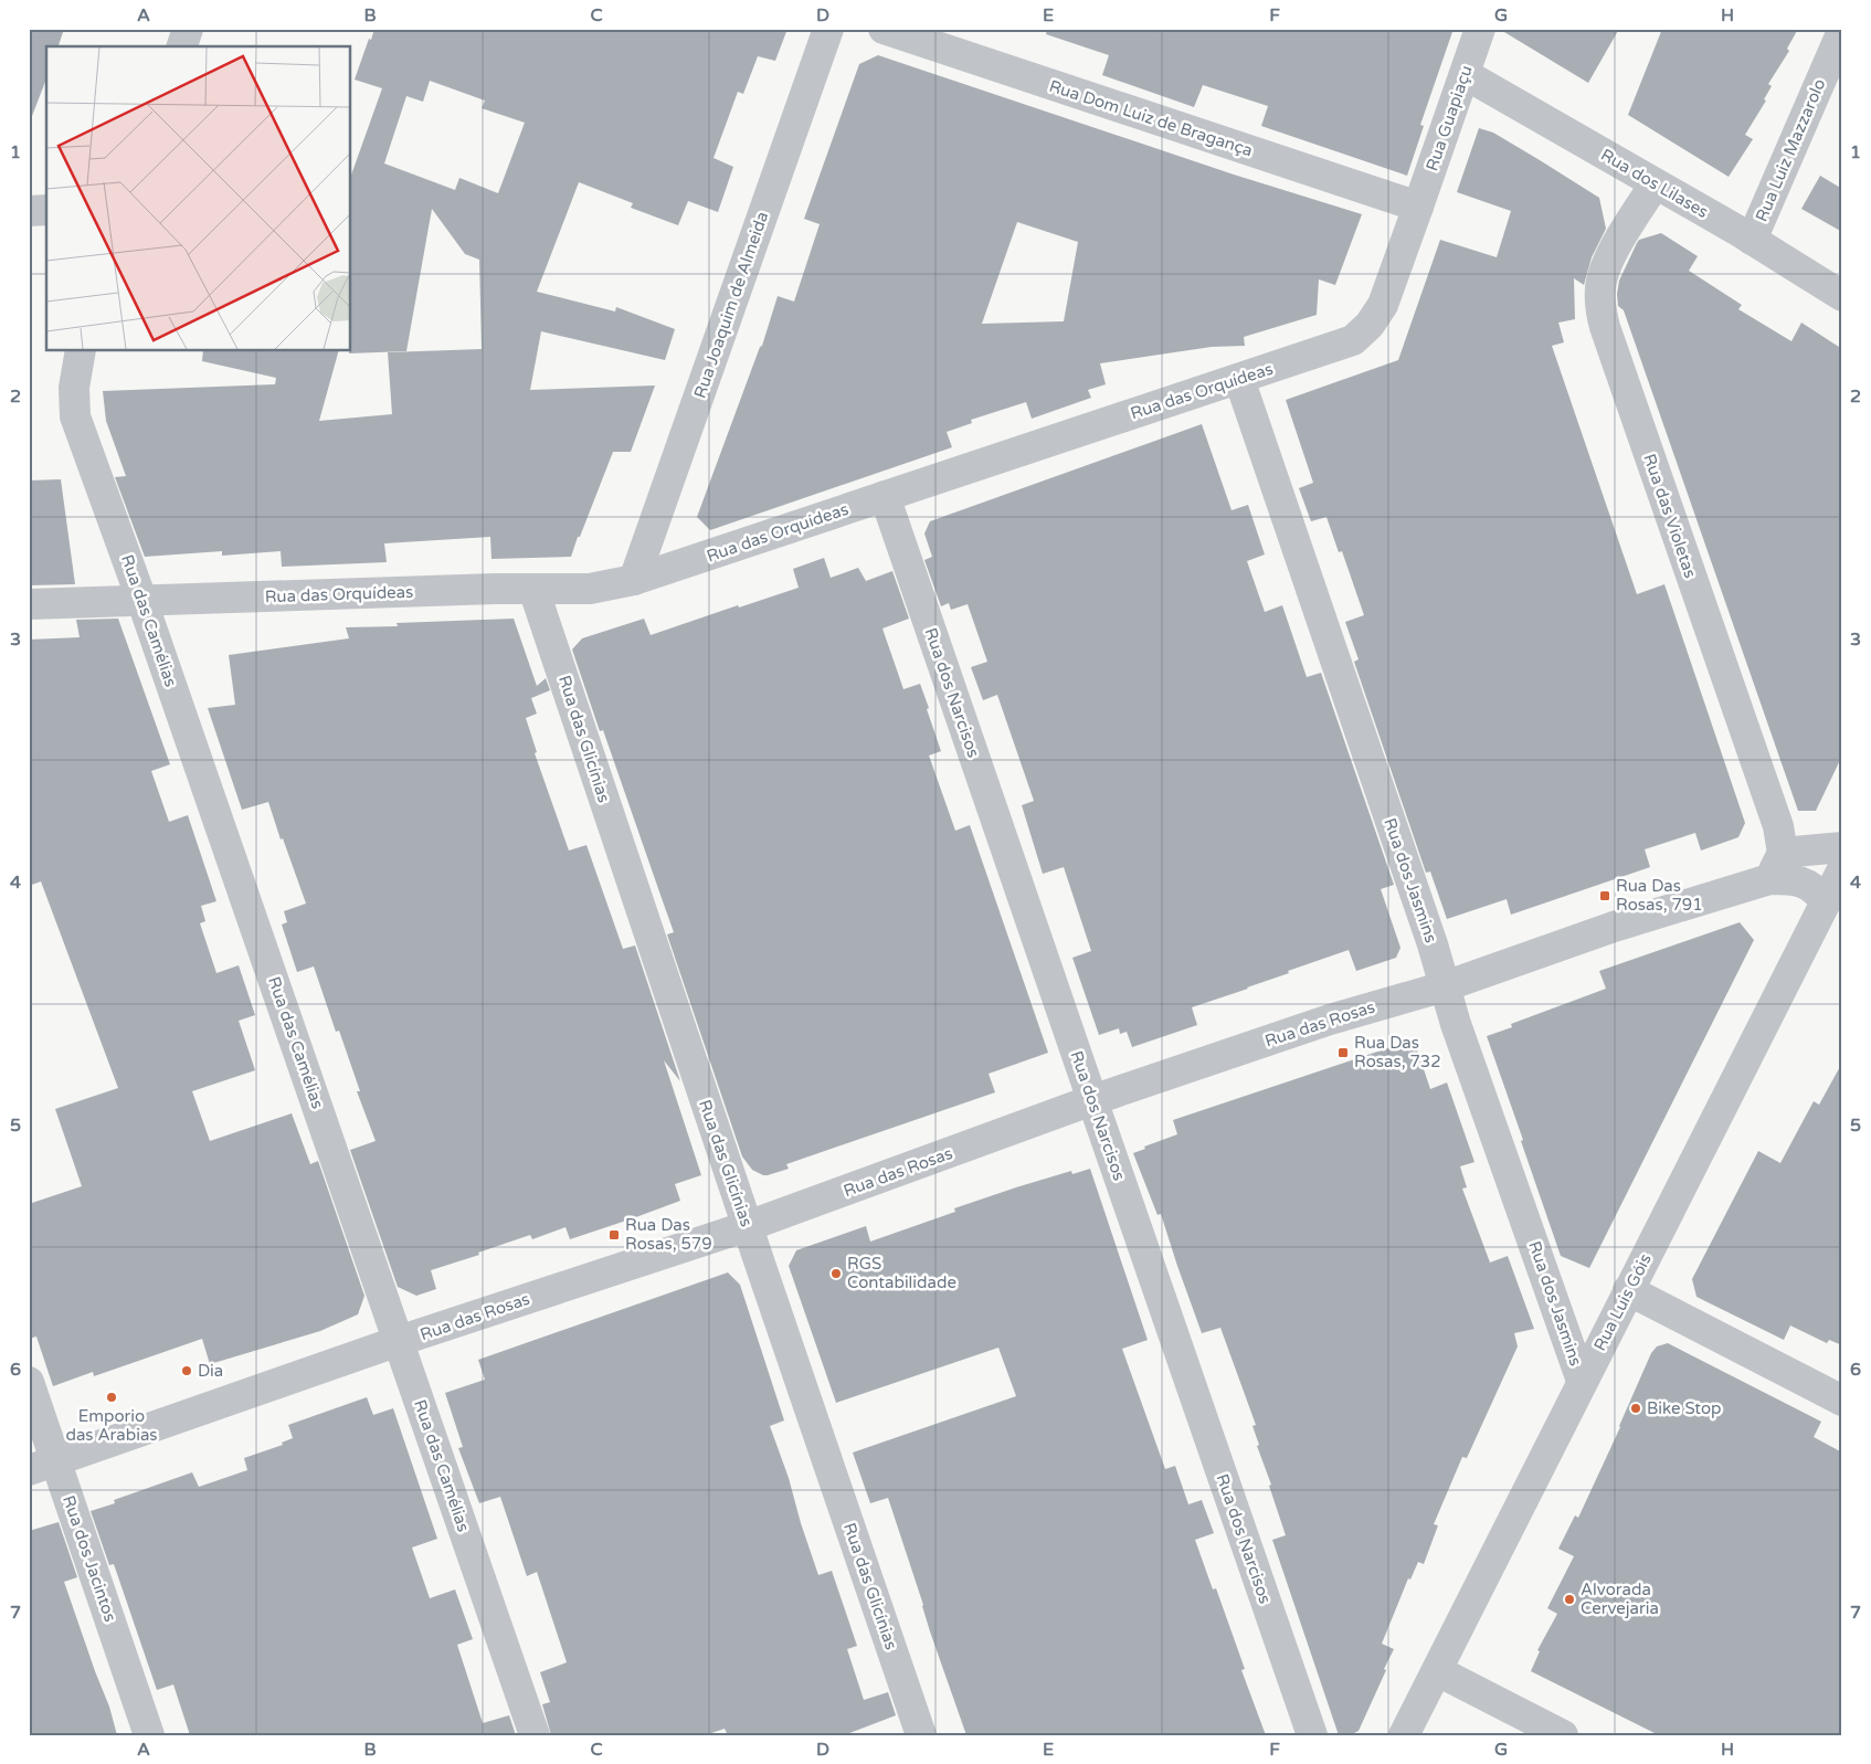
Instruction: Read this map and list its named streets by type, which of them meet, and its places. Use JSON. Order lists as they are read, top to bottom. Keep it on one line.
{"streets":{"street":["Rua Dom Luiz de Bragança","Rua Guapiaçu","Rua Luiz Mazzarolo","Rua dos Lilases","Rua Joaquim de Almeida","Rua das Orquídeas","Rua das Violetas","Rua das Camélias","Rua dos Narcisos","Rua das Glicínias","Rua dos Jasmins","Rua das Rosas","Rua Luis Góis","Rua dos Jacintos"]},"crossings":[["Rua Dom Luiz de Bragança","Rua Guapiaçu"],["Rua Dom Luiz de Bragança","Rua das Orquídeas"],["Rua Guapiaçu","Rua dos Lilases"],["Rua Guapiaçu","Rua das Orquídeas"],["Rua Luiz Mazzarolo","Rua dos Lilases"],["Rua dos Lilases","Rua das Violetas"],["Rua Joaquim de Almeida","Rua das Orquídeas"],["Rua das Orquídeas","Rua das Camélias"],["Rua das Orquídeas","Rua dos Narcisos"],["Rua das Orquídeas","Rua das Glicínias"],["Rua das Orquídeas","Rua dos Jasmins"],["Rua das Violetas","Rua das Rosas"],["Rua das Camélias","Rua das Rosas"],["Rua dos Narcisos","Rua das Rosas"],["Rua das Glicínias","Rua das Rosas"],["Rua dos Jasmins","Rua das Rosas"],["Rua dos Jasmins","Rua Luis Góis"],["Rua das Rosas","Rua Luis Góis"],["Rua das Rosas","Rua dos Jacintos"]],"places":{"transit":["Rua Das Rosas, 791","Rua Das Rosas, 732","Rua Das Rosas, 579"],"other":["RGS Contabilidade","Dia","Emporio das Arabias","Bike Stop","Alvorada Cervejaria"]},"grid":{"columns":["A","B","C","D","E","F","G","H"],"rows":["1","2","3","4","5","6","7"]}}
